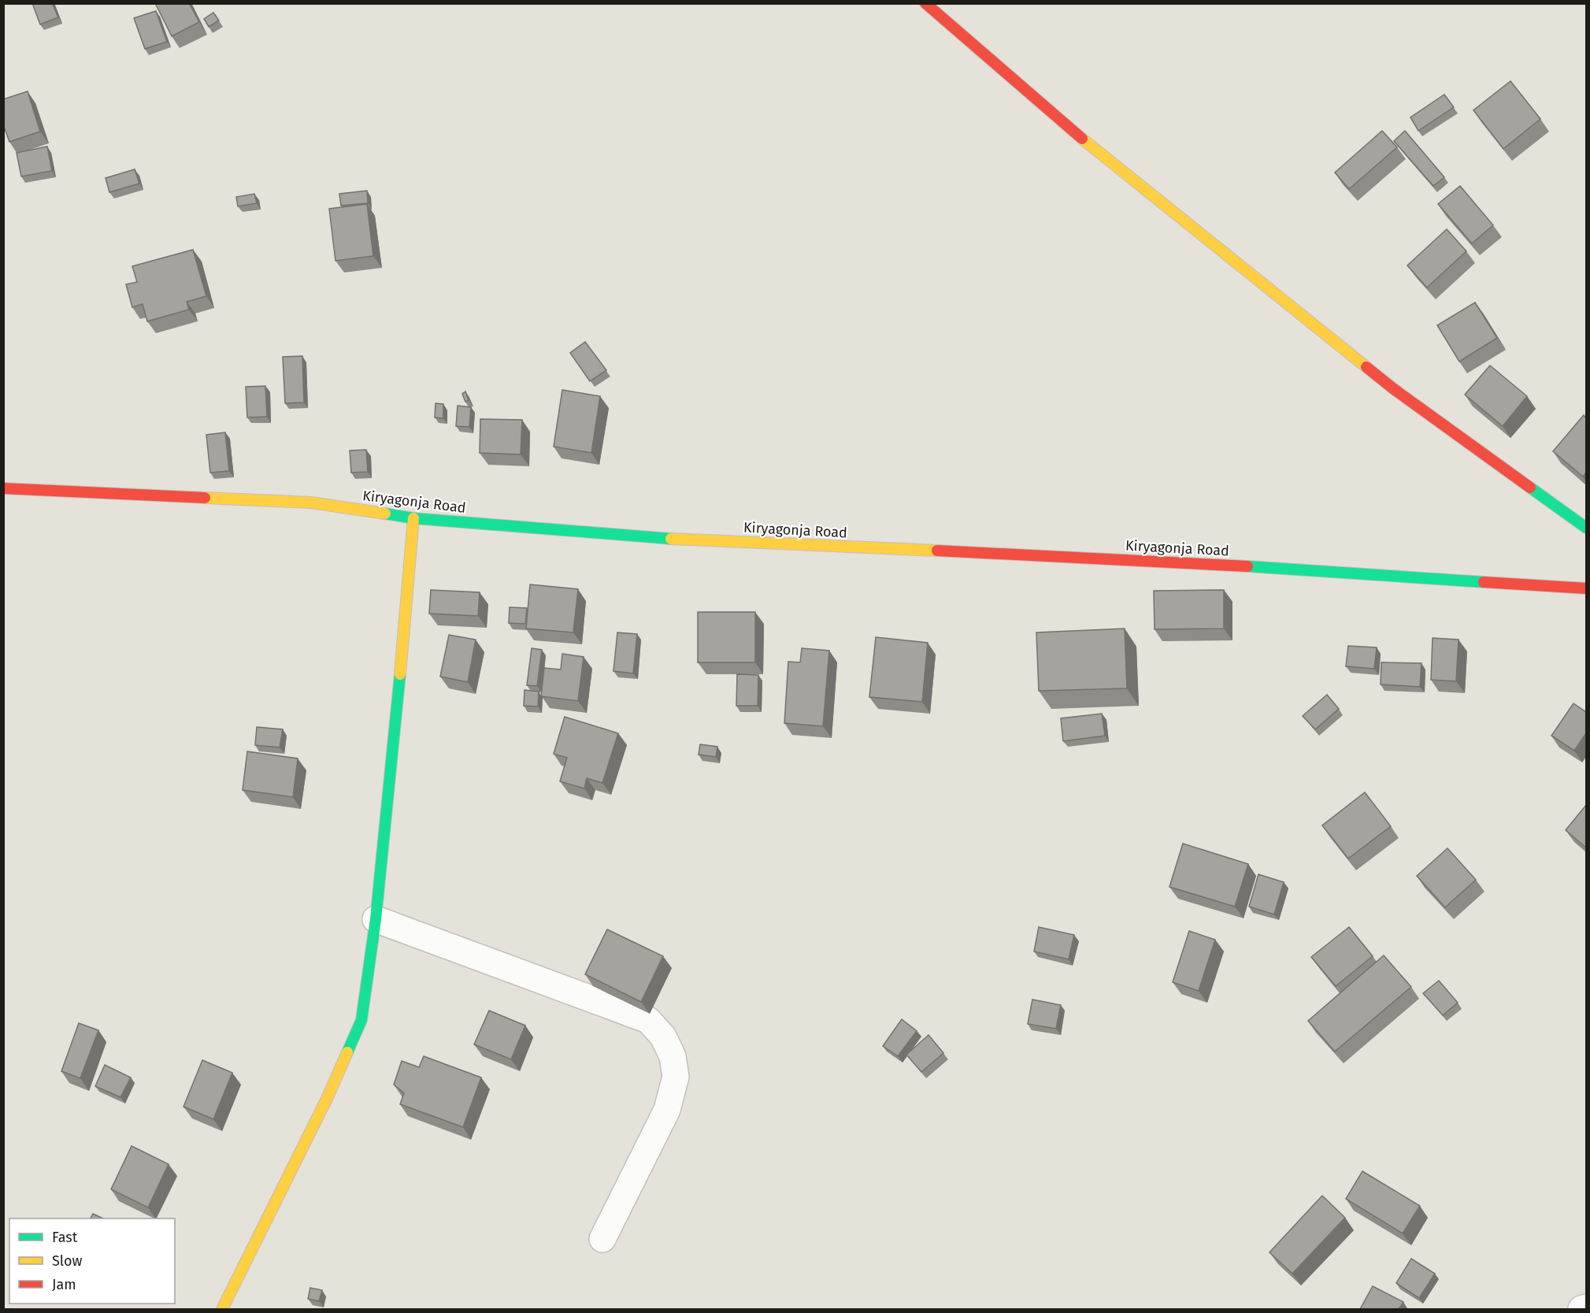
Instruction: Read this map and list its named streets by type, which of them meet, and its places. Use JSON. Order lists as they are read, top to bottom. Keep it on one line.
{"streets":{"street":["Kiryagonja Road"]},"legend":["Fast","Slow","Jam"]}
